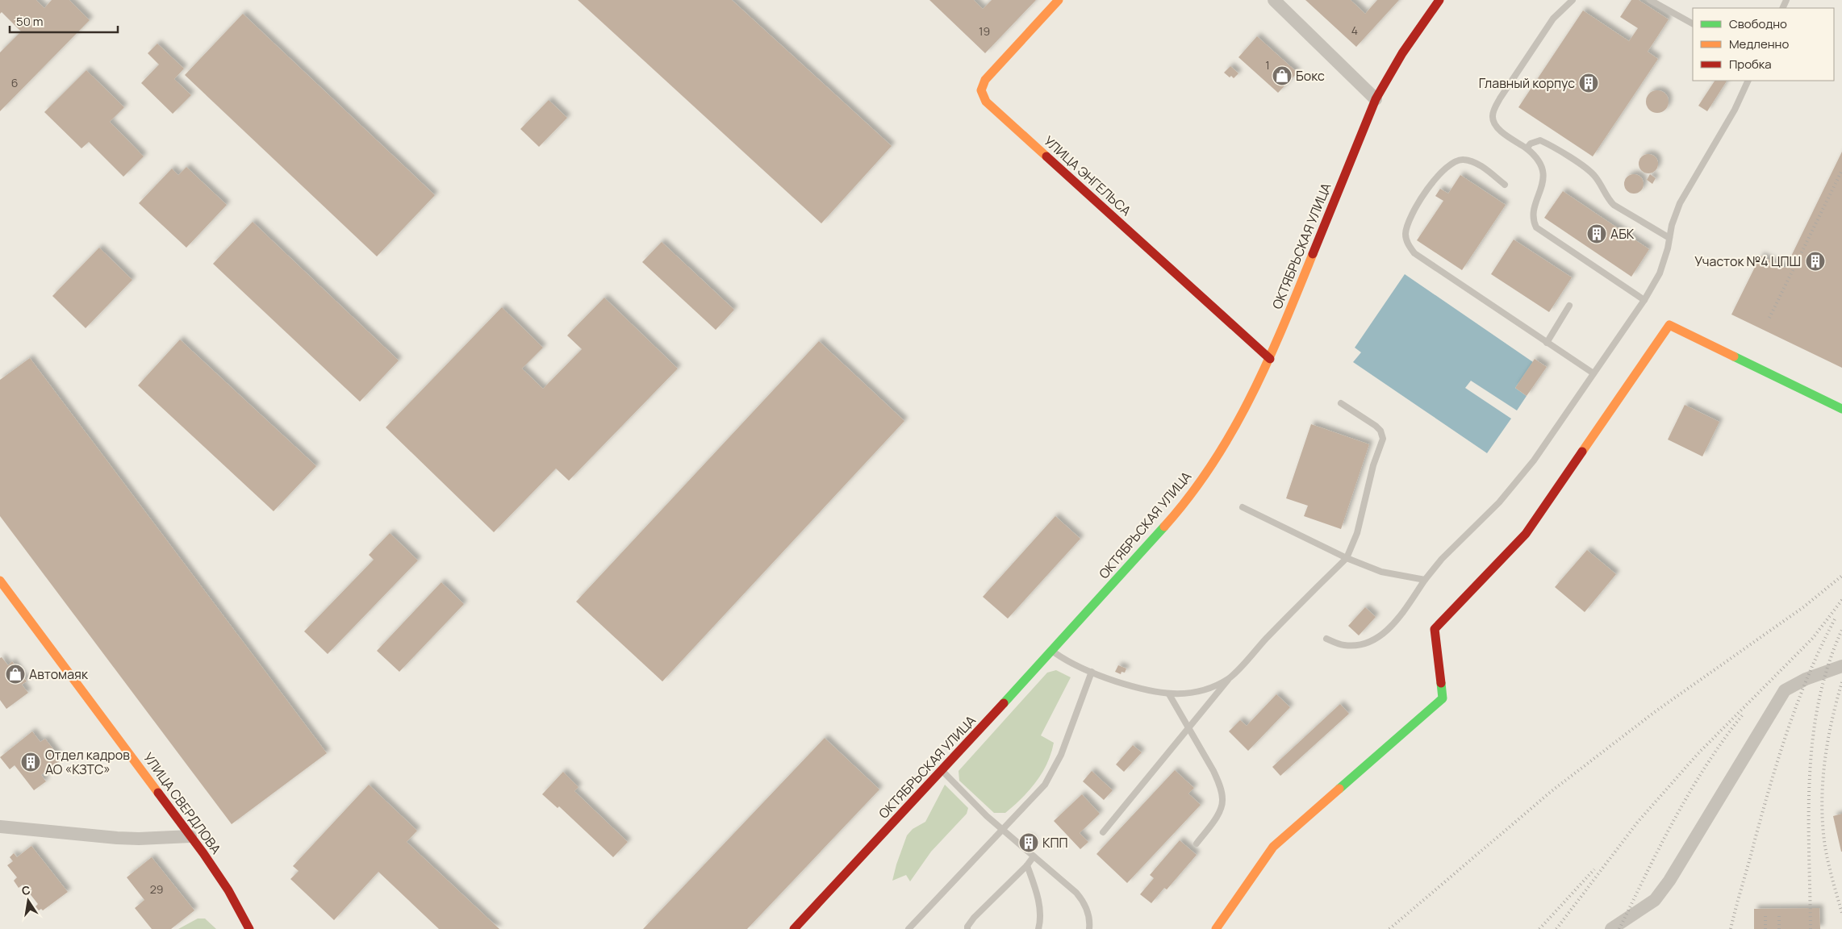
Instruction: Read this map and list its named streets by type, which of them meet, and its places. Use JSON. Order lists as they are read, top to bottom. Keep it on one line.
{"streets":{"main road":["УЛИЦА ЭНГЕЛЬСА","ОКТЯБРЬСКАЯ УЛИЦА","УЛИЦА СВЕРДЛОВА"]},"crossings":[["УЛИЦА ЭНГЕЛЬСА","ОКТЯБРЬСКАЯ УЛИЦА"]],"places":{"shop":["Бокс","Автомаяк"],"building":["Главный корпус","АБК","Участок №4 ЦПШ","Отдел кадров АО «КЗТС»","КПП"]},"house_numbers":["4","19","1","6","29"],"legend":["Свободно","Медленно","Пробка"],"scale_bar":"50 m","north":"top"}
